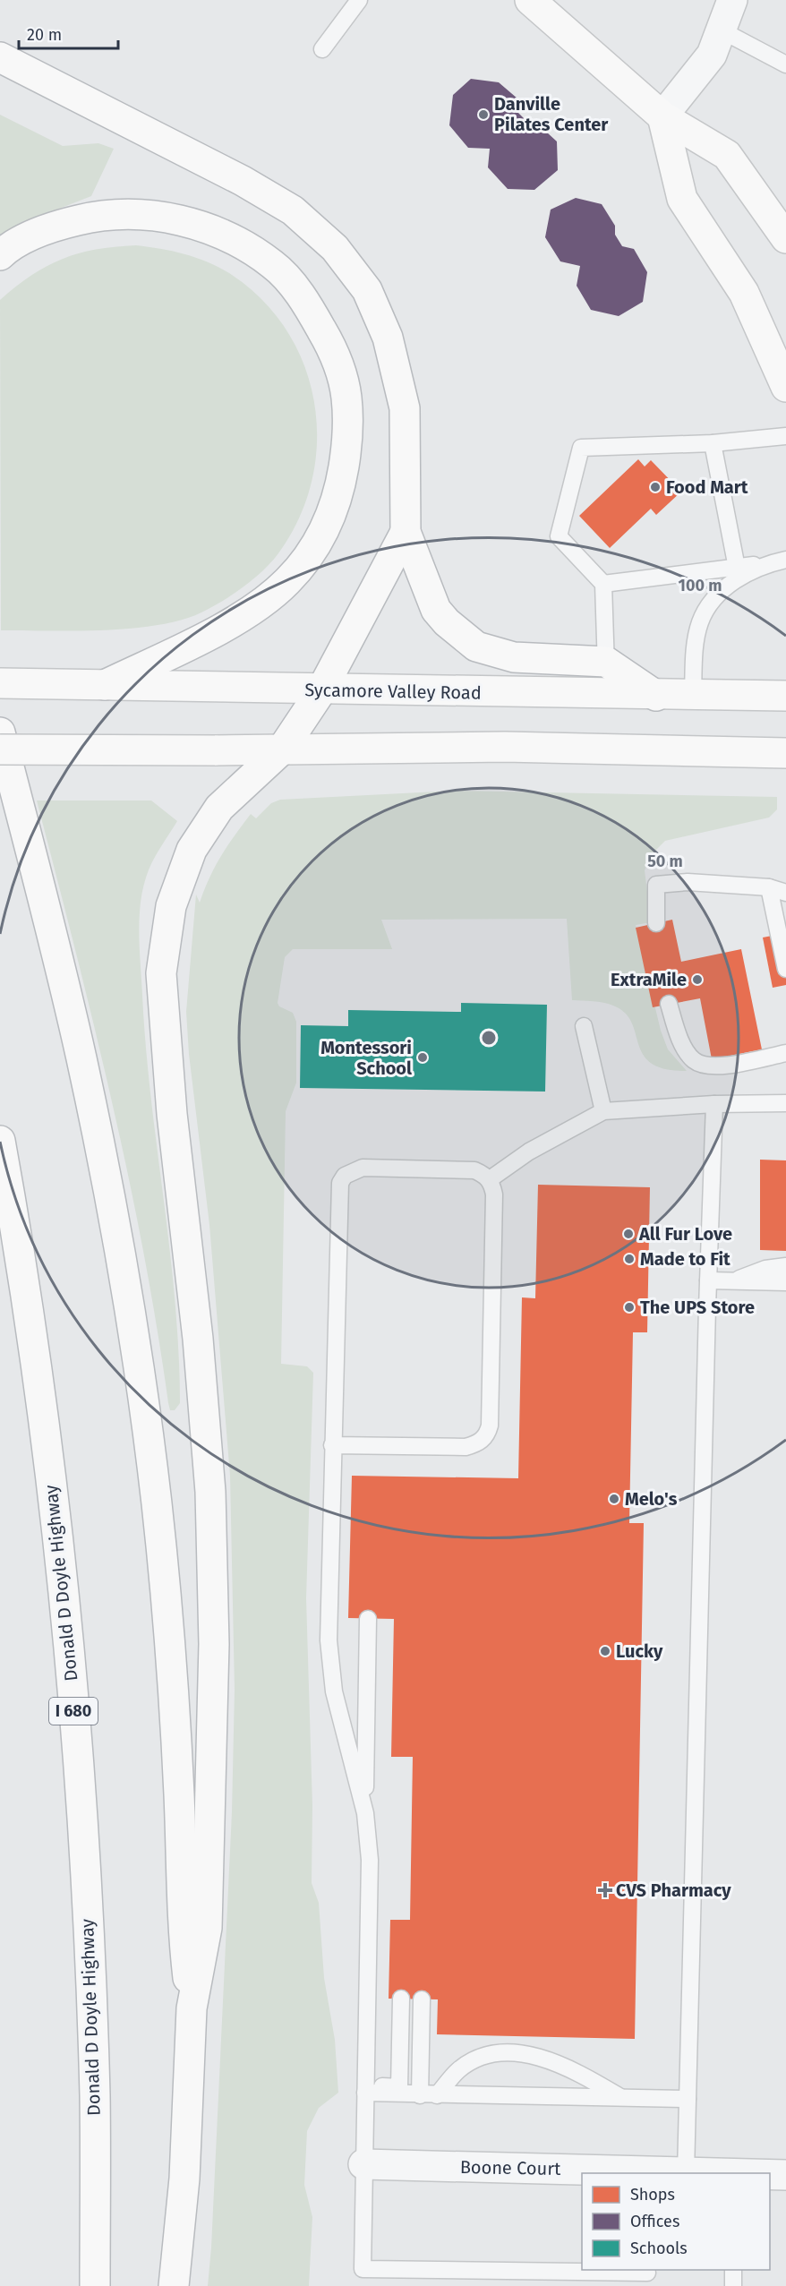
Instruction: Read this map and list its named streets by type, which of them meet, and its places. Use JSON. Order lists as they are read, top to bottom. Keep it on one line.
{"streets":{"main road":["Sycamore Valley Road","Donald D Doyle Highway","I 680"],"street":["Boone Court"]},"places":{"other":["Danville Pilates Center","Food Mart","ExtraMile","Montessori School","All Fur Love","Made to Fit","The UPS Store","Melo's","Lucky"],"health":["CVS Pharmacy"]},"legend":["Shops","Offices","Schools"],"scale_bar":"20 m","rings":["100 m","50 m"]}
